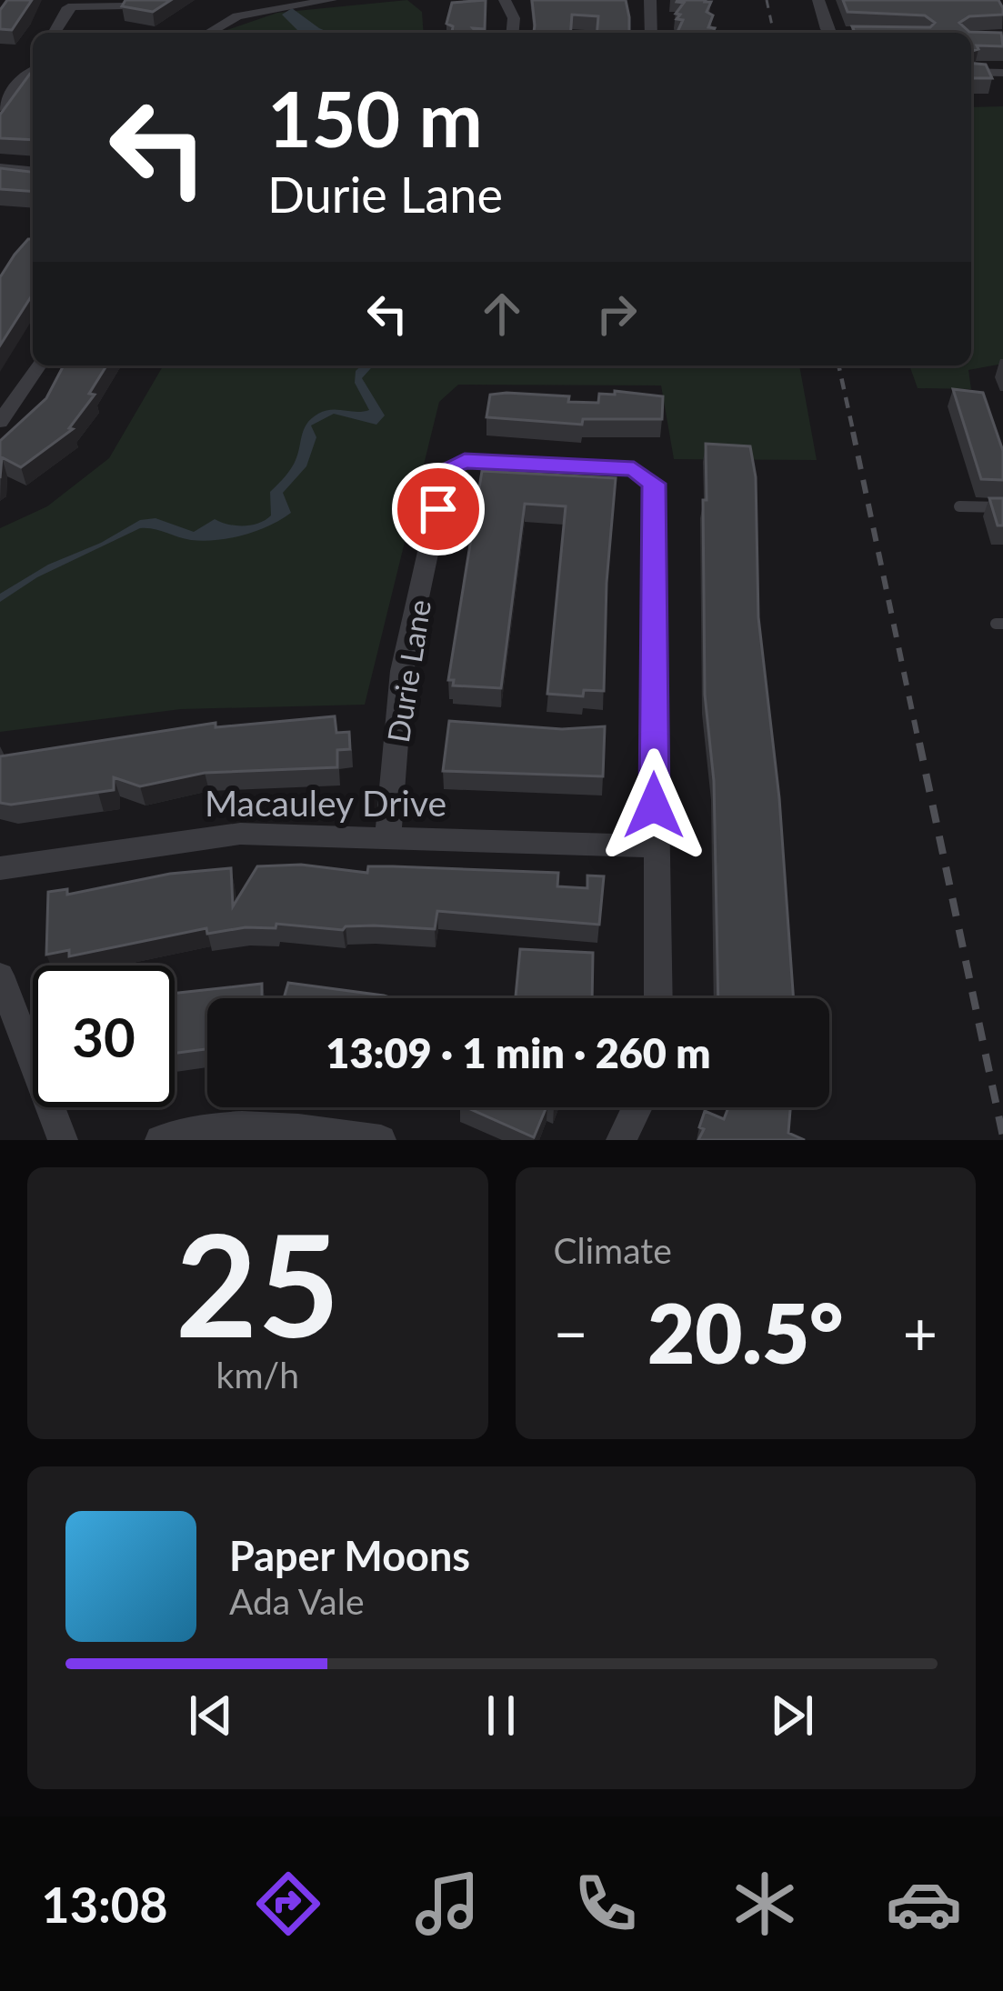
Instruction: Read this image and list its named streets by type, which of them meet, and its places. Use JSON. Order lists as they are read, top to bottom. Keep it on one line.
{"streets":{"street":["Durie Lane","Macauley Drive"]},"crossings":[["Durie Lane","Macauley Drive"]],"page":{"turn":["150 m","Durie Lane"],"limit":"30","trip":"13:09 · 1 min · 260 m","tile":[["25","km/h"],"Climate"],"heat":["−","20.5°","+"],"song":["Paper Moons","Ada Vale"],"tabs":"13:08"}}
